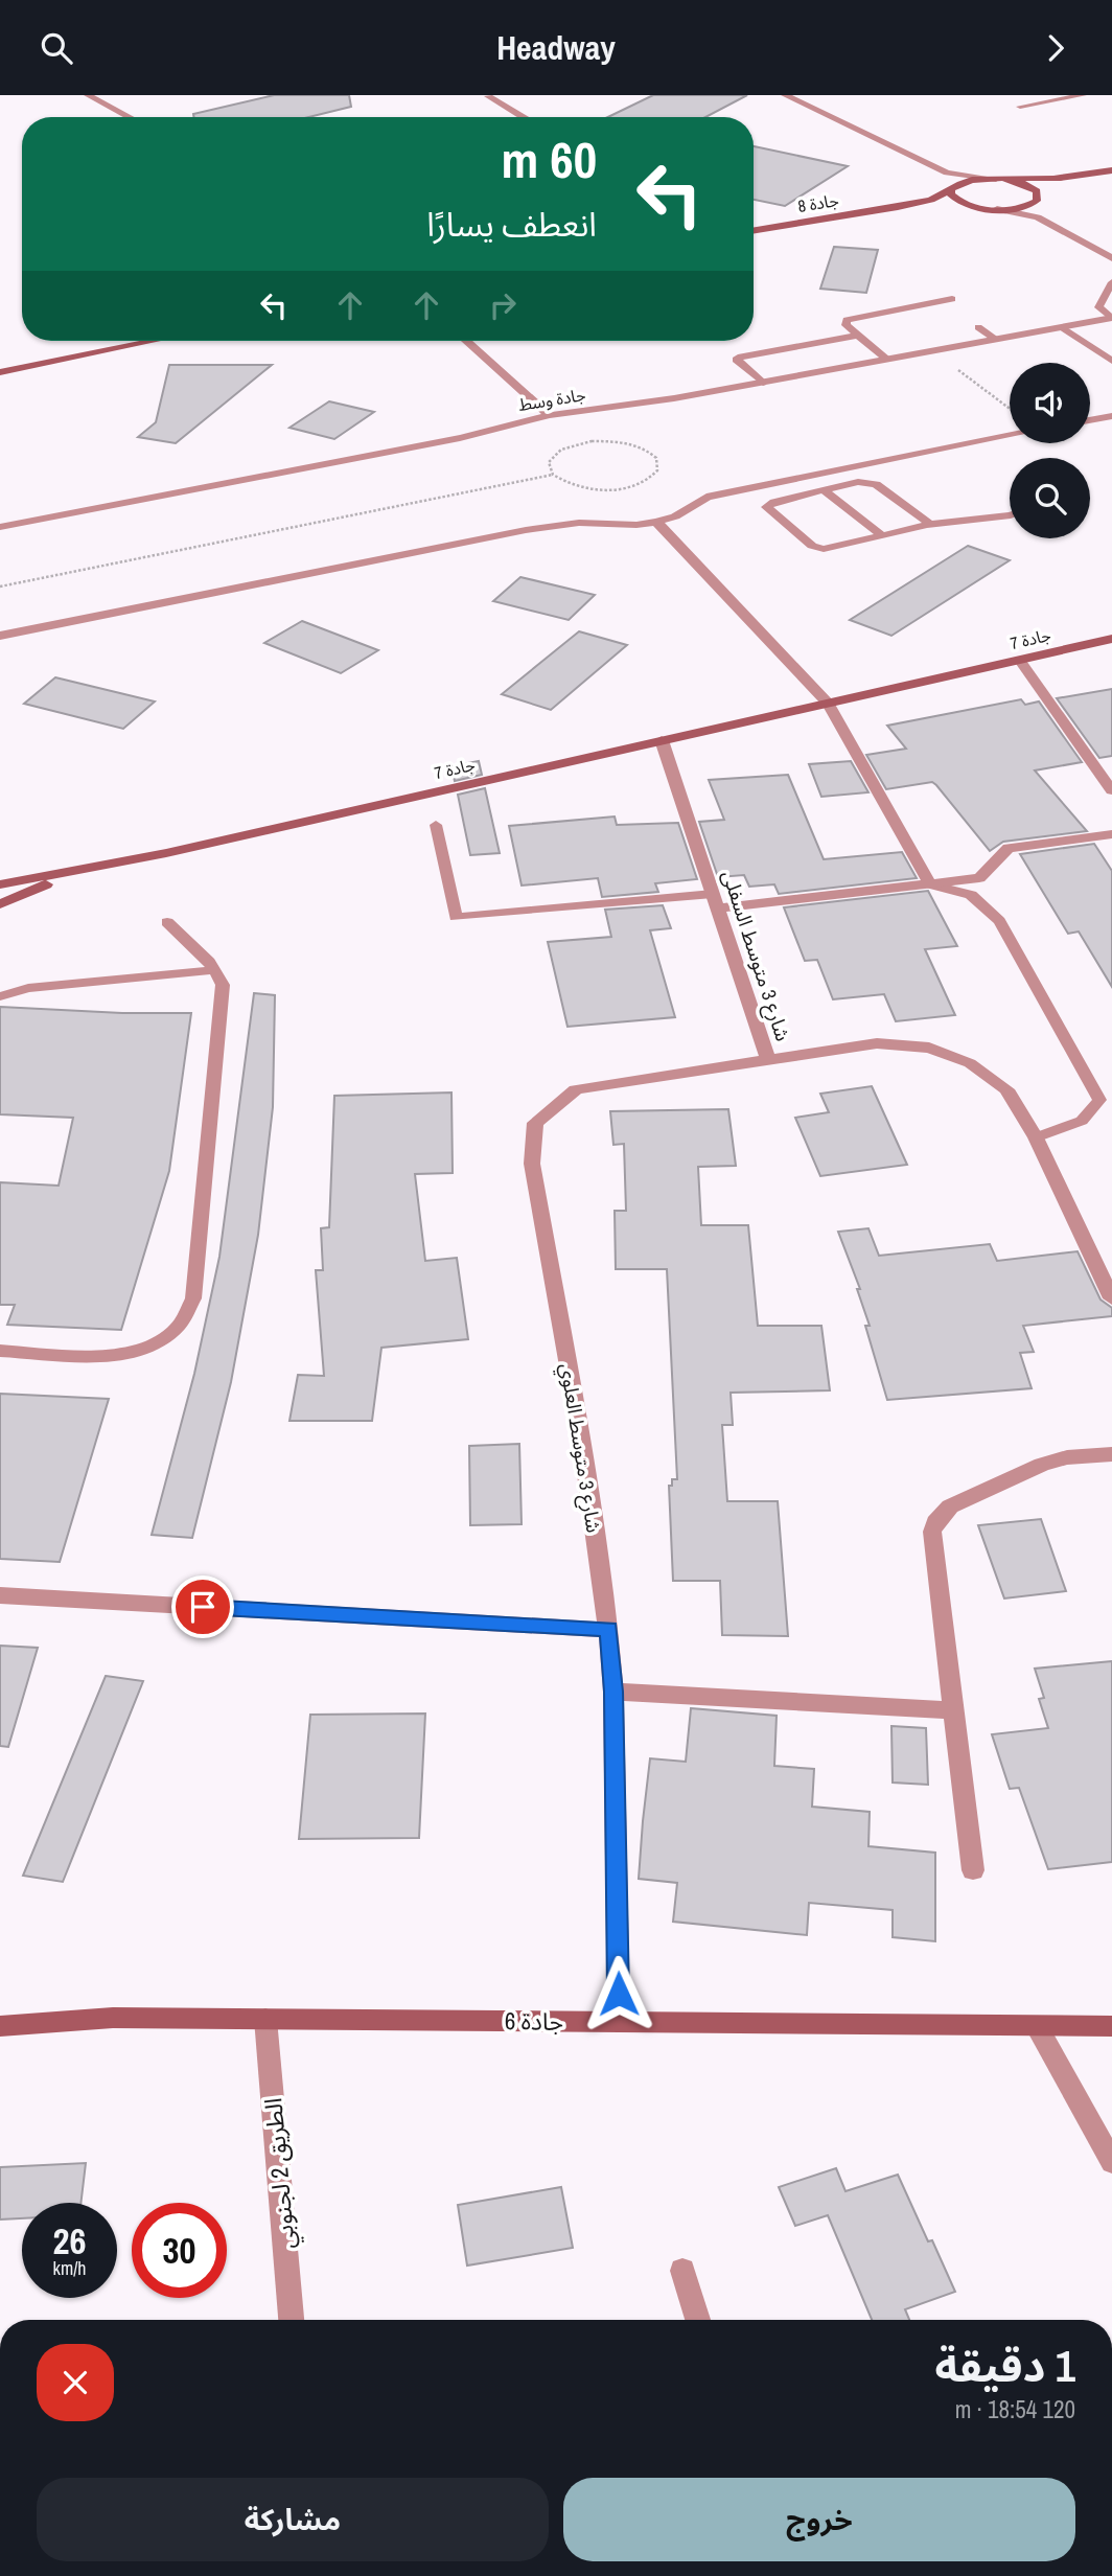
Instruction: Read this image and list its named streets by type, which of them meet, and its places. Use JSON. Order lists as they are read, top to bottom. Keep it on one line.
{"streets":{"main road":["جادة 8","جادة 7","جادة 6"],"street":["جادة وسط","شارع 3 متوسط السفلى","شارع 3 متوسط العلوي","الطريق 2 لجنوبي"]},"crossings":[["جادة 7","شارع 3 متوسط السفلى"],["شارع 3 متوسط السفلى","شارع 3 متوسط العلوي"],["شارع 3 متوسط العلوي","جادة 6"],["جادة 6","الطريق 2 لجنوبي"]],"page":{"header":"Headway","turn":["60 m","انعطف يسارًا"],"speed":"26 km/h","limit":"30","heading":["1 دقيقة","120 m · 18:54"],"buttons":["خروج","مشاركة"]}}
